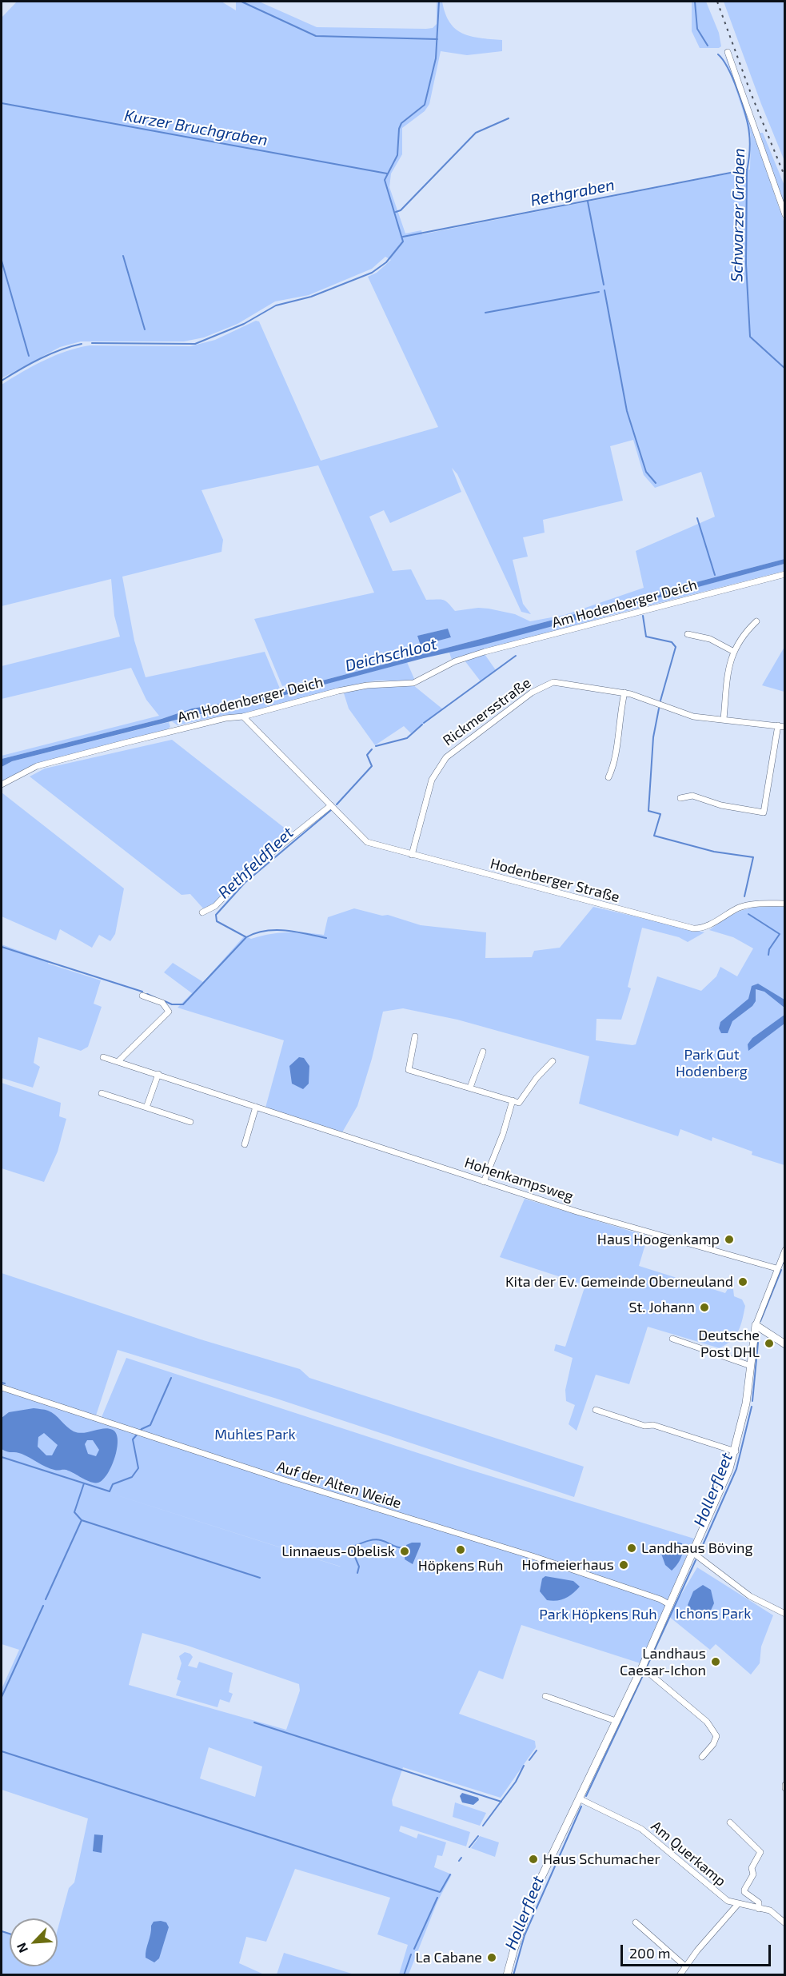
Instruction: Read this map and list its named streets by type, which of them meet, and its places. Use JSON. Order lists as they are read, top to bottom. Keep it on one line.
{"streets":{"street":["Am Hodenberger Deich","Rickmersstraße","Hodenberger Straße","Hohenkampsweg","Auf der Alten Weide","Am Querkamp"]},"crossings":[["Am Hodenberger Deich","Hodenberger Straße"],["Rickmersstraße","Hodenberger Straße"]],"water":["Kurzer Bruchgraben","Rethgraben","Schwarzer Graben","Deichschloot","Rethfeldfleet","Hollerfleet"],"parks":["Park Gut Hodenberg","Muhles Park","Ichons Park","Park Höpkens Ruh"],"places":["Haus Hoogenkamp","Kita der Ev. Gemeinde Oberneuland","St. Johann","Deutsche Post DHL","Landhaus Böving","Höpkens Ruh","Linnaeus-Obelisk","Hofmeierhaus","Landhaus Caesar-Ichon","Haus Schumacher","La Cabane"],"scale_bar":"200 m","north":"bottom left"}
